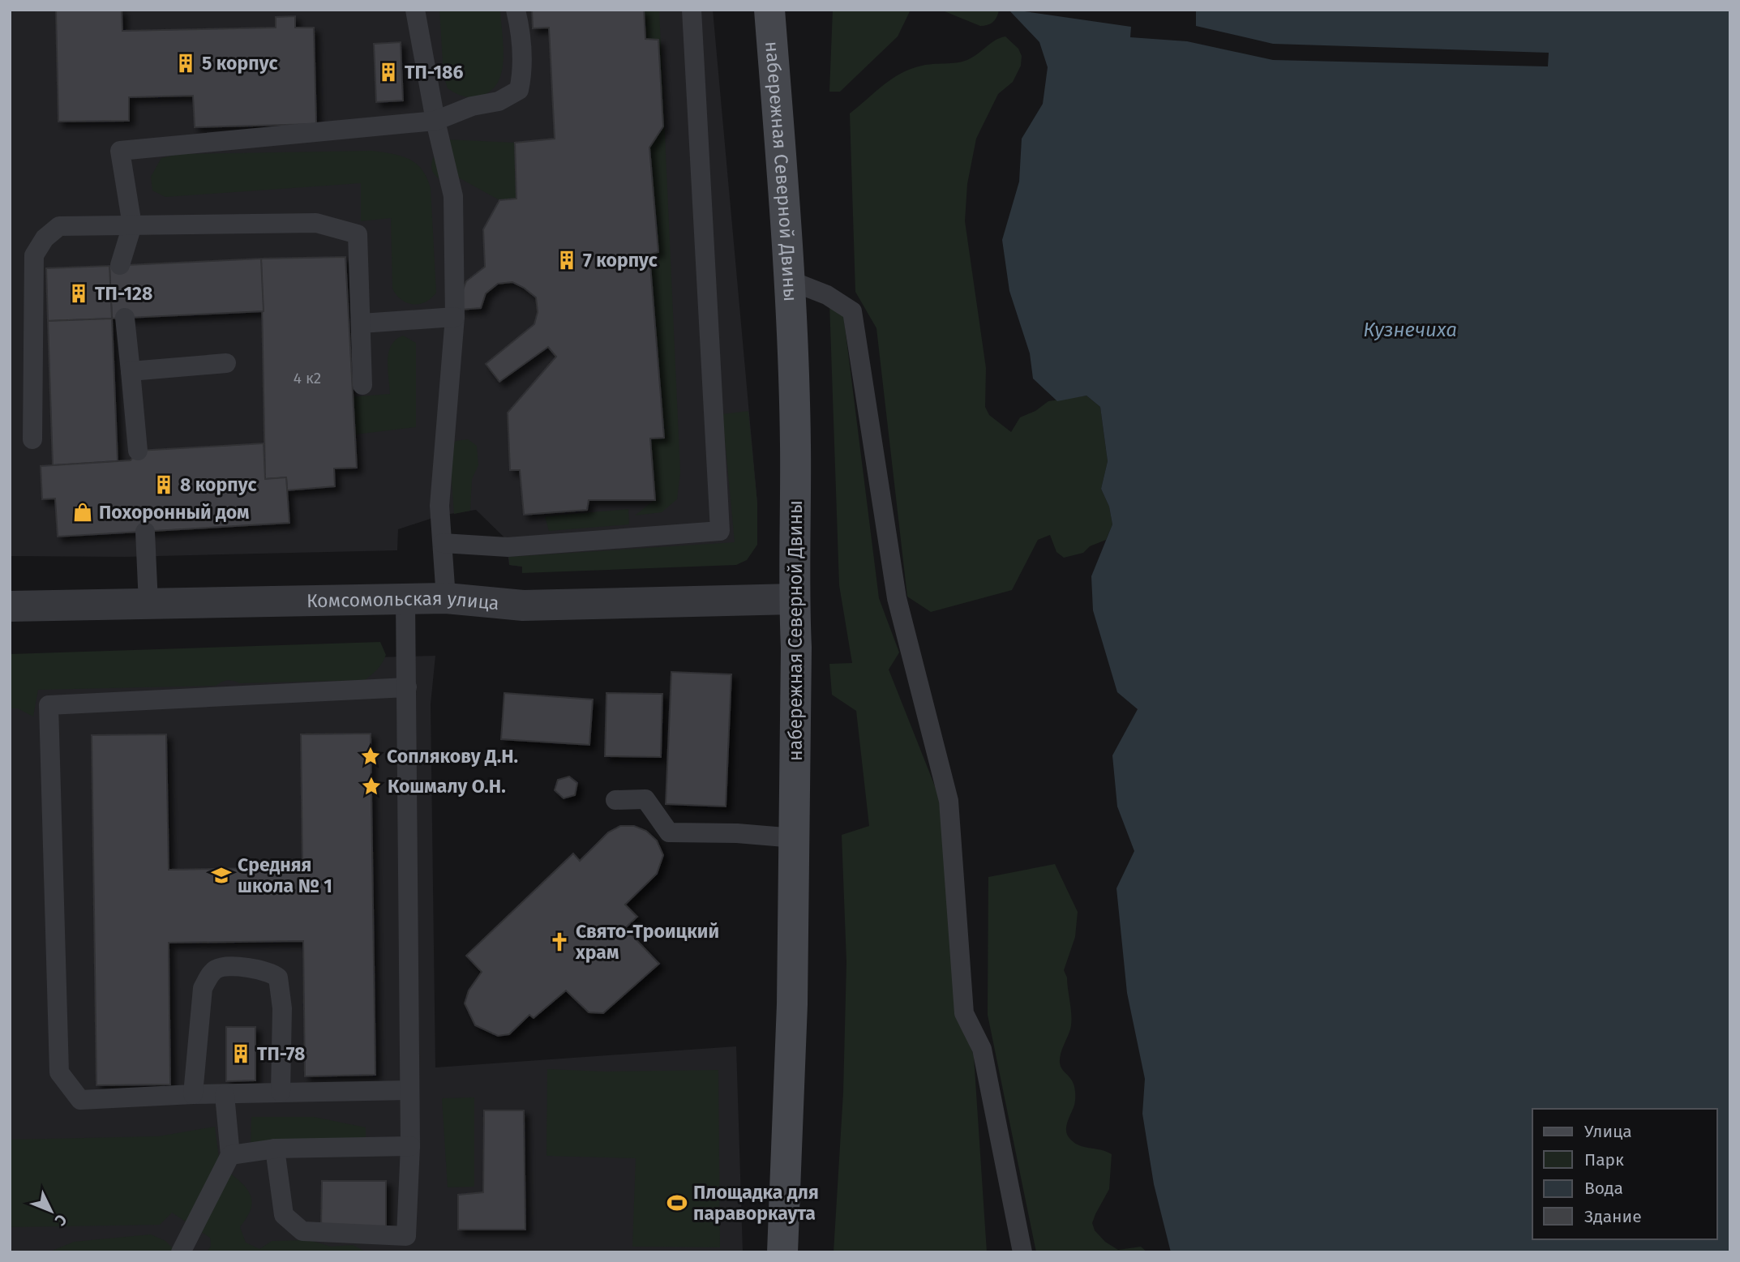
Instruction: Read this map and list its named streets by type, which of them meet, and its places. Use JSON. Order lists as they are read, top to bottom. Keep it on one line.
{"streets":{"street":["набережная Северной Двины","Комсомольская улица"]},"crossings":[["набережная Северной Двины","Комсомольская улица"]],"water":["Кузнечиха"],"places":{"building":["5 корпус","ТП-186","7 корпус","ТП-128","8 корпус","ТП-78"],"shop":["Похоронный дом"],"place":["Соплякову Д.Н.","Кошмалу О.Н."],"school or university":["Средняя школа № 1"],"church":["Свято-Троицкий храм"],"sports":["Площадка для параворкаута"]},"house_numbers":["4 к2"],"legend":["Улица","Парк","Вода","Здание"],"north":"bottom right"}
